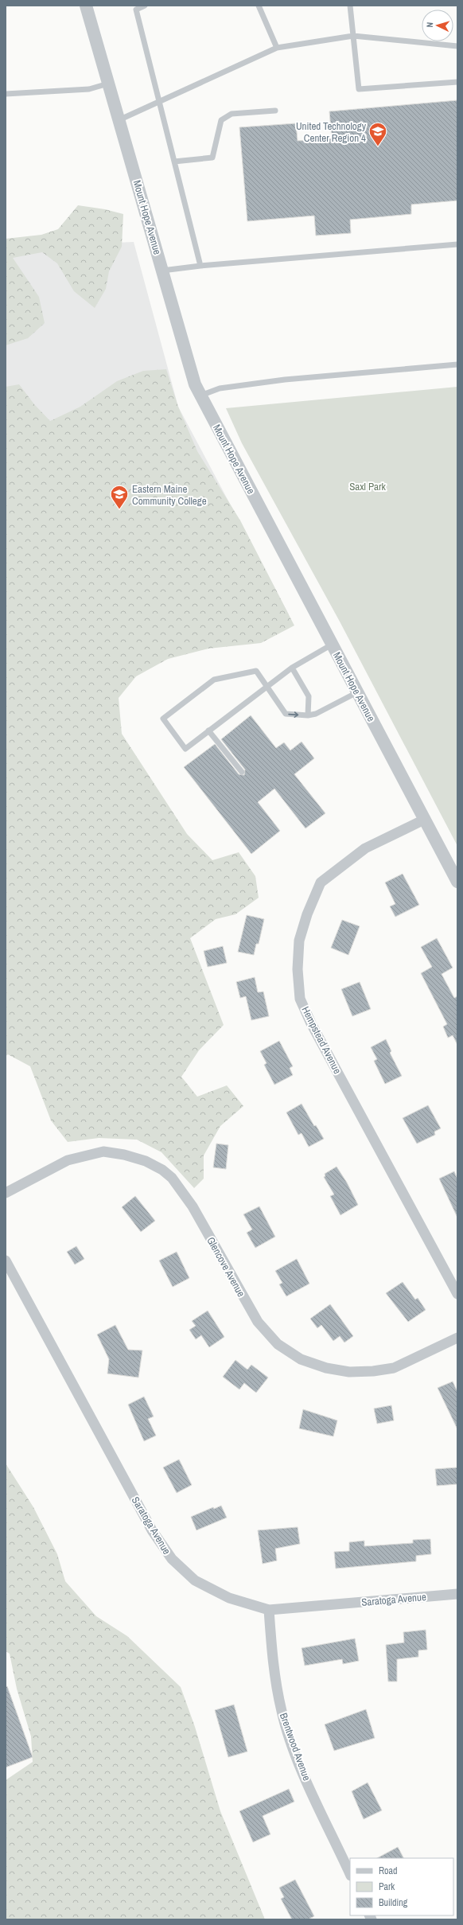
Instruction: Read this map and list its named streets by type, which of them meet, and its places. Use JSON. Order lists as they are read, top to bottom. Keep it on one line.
{"streets":{"street":["Mount Hope Avenue","Hempstead Avenue","Glencove Avenue","Saratoga Avenue","Brentwood Avenue"]},"crossings":[["Mount Hope Avenue","Hempstead Avenue"],["Saratoga Avenue","Brentwood Avenue"]],"parks":["Saxl Park"],"places":{"school or university":["United Technology Center Region 4","Eastern Maine Community College"]},"legend":["Road","Park","Building"],"north":"left"}
